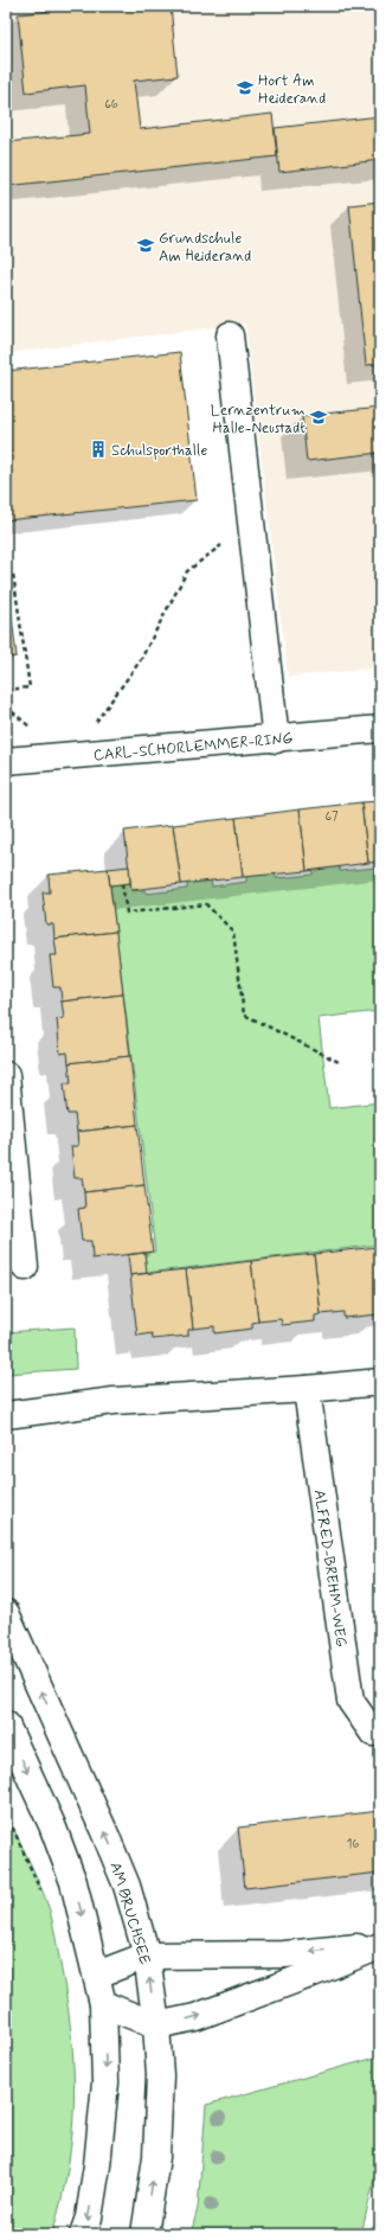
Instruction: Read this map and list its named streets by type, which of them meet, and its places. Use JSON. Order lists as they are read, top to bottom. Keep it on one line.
{"streets":{"street":["CARL-SCHORLEMMER-RING","ALFRED-BREHM-WEG","AM BRUCHSEE"]},"places":{"school or university":["Hort Am Heiderand","Grundschule Am Heiderand","Lernzentrum Halle-Neustadt"],"building":["Schulsporthalle"]},"house_numbers":["66","67","16"]}
